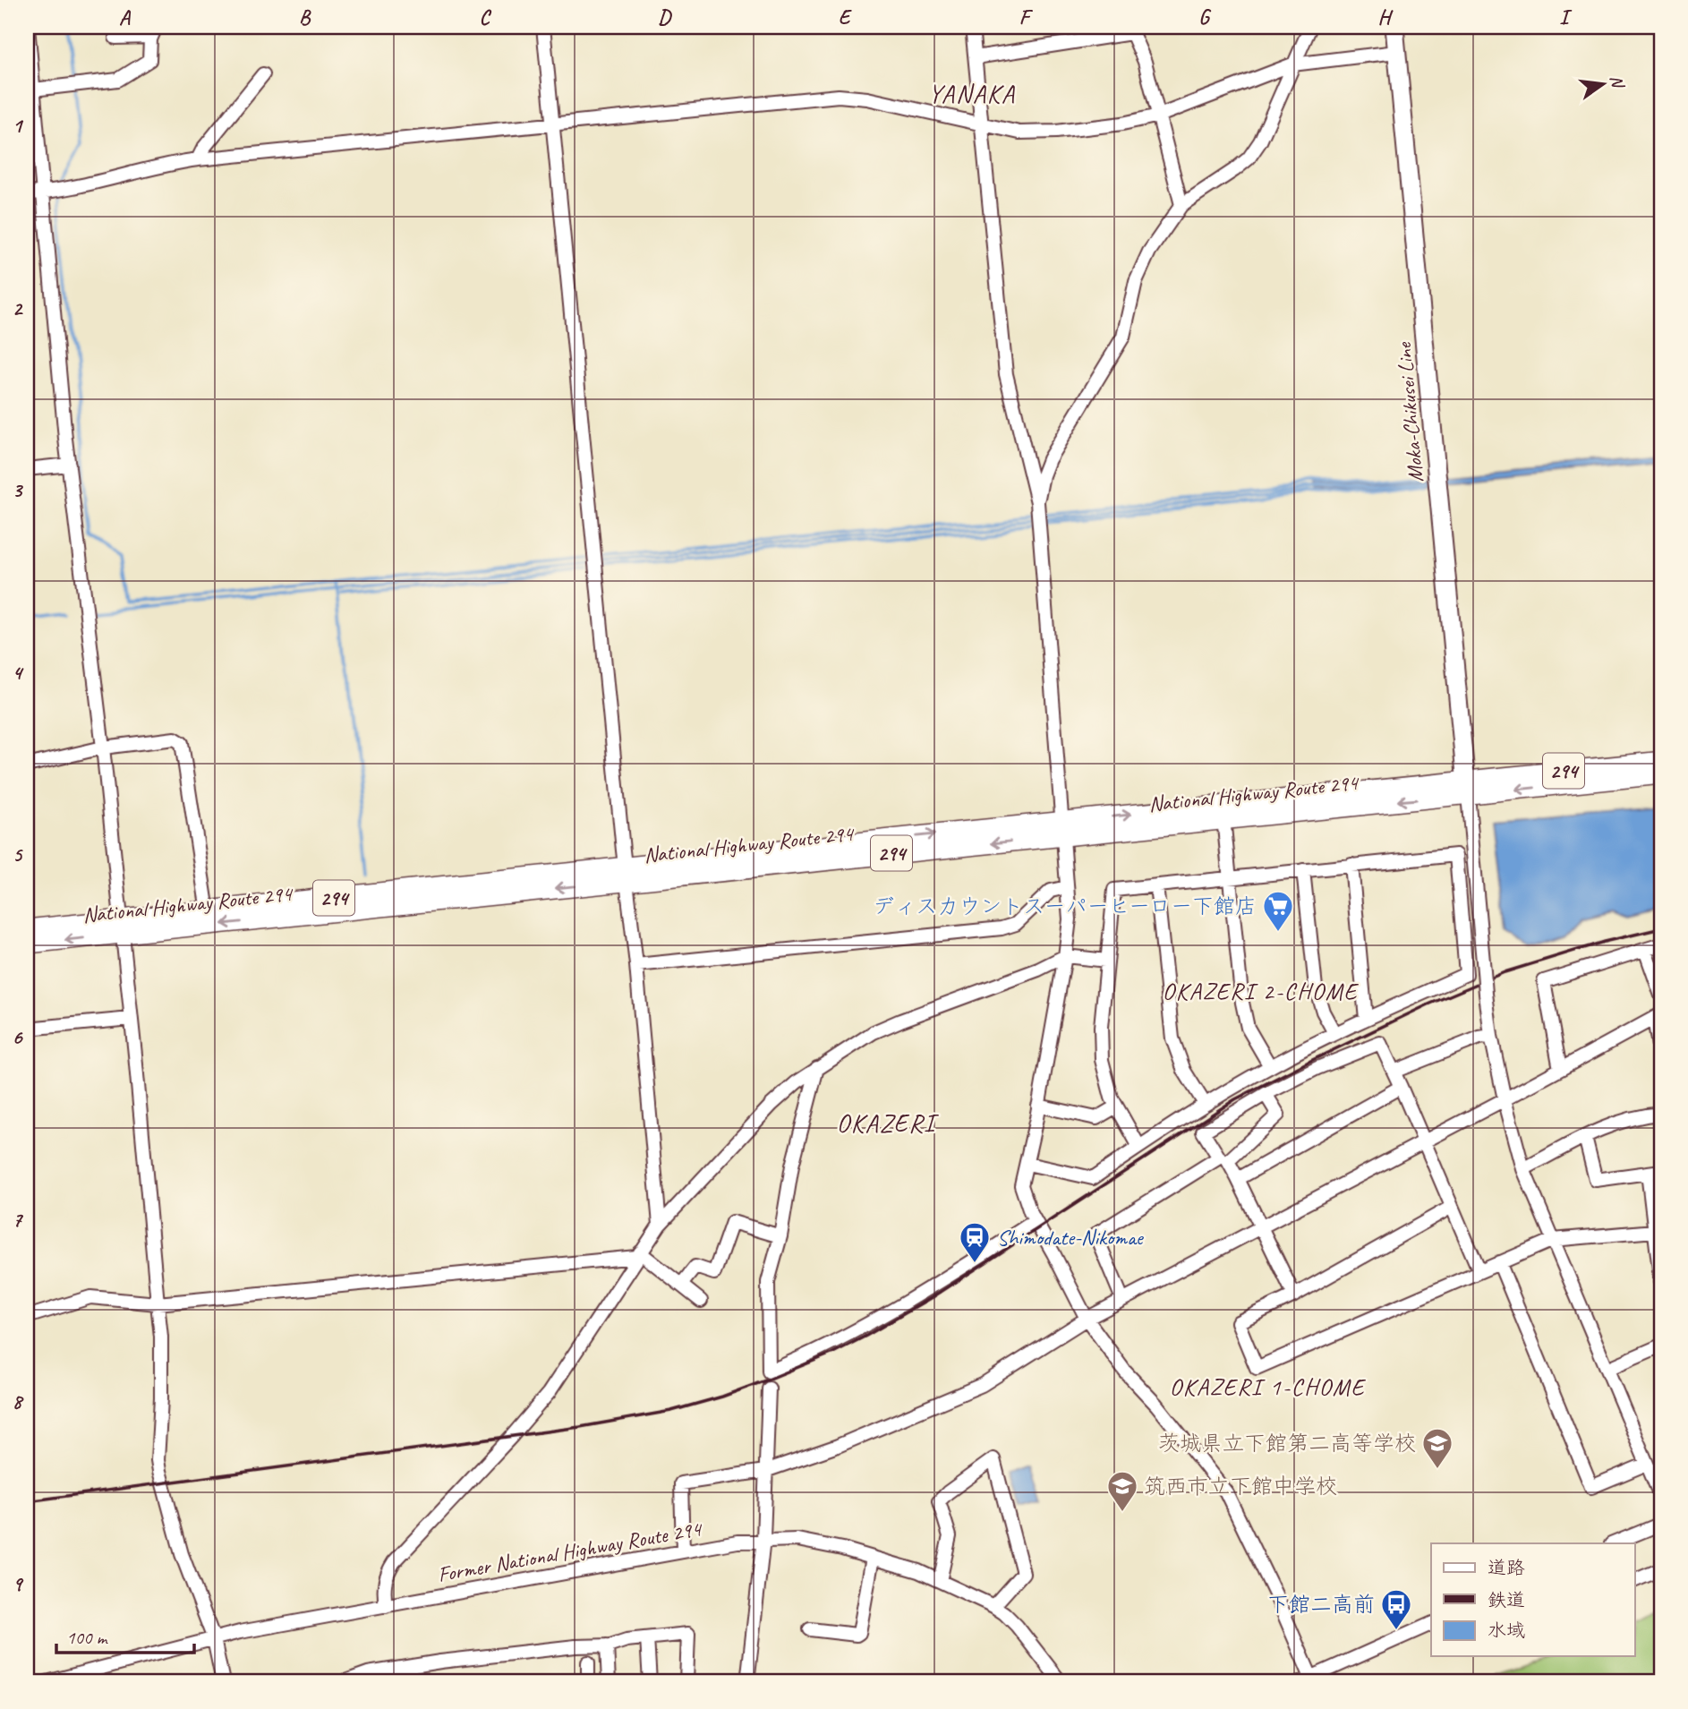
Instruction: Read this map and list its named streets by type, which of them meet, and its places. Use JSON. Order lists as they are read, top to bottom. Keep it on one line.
{"streets":{"highway":["294","National Highway Route 294"],"main road":["Moka-Chikusei Line"],"street":["Former National Highway Route 294"]},"crossings":[["Moka-Chikusei Line","National Highway Route 294"]],"districts":["YANAKA","OKAZERI 2-CHOME","OKAZERI","OKAZERI 1-CHOME"],"places":{"supermarket":["ディスカウントスーパーヒーロー下館店"],"station":["Shimodate-Nikomae"],"school or university":["茨城県立下館第二高等学校","筑西市立下館中学校"],"bus stop":["下館二高前"]},"legend":["道路","鉄道","水域"],"scale_bar":"100 m","north":"right","grid":{"columns":["A","B","C","D","E","F","G","H","I"],"rows":["1","2","3","4","5","6","7","8","9"]}}
